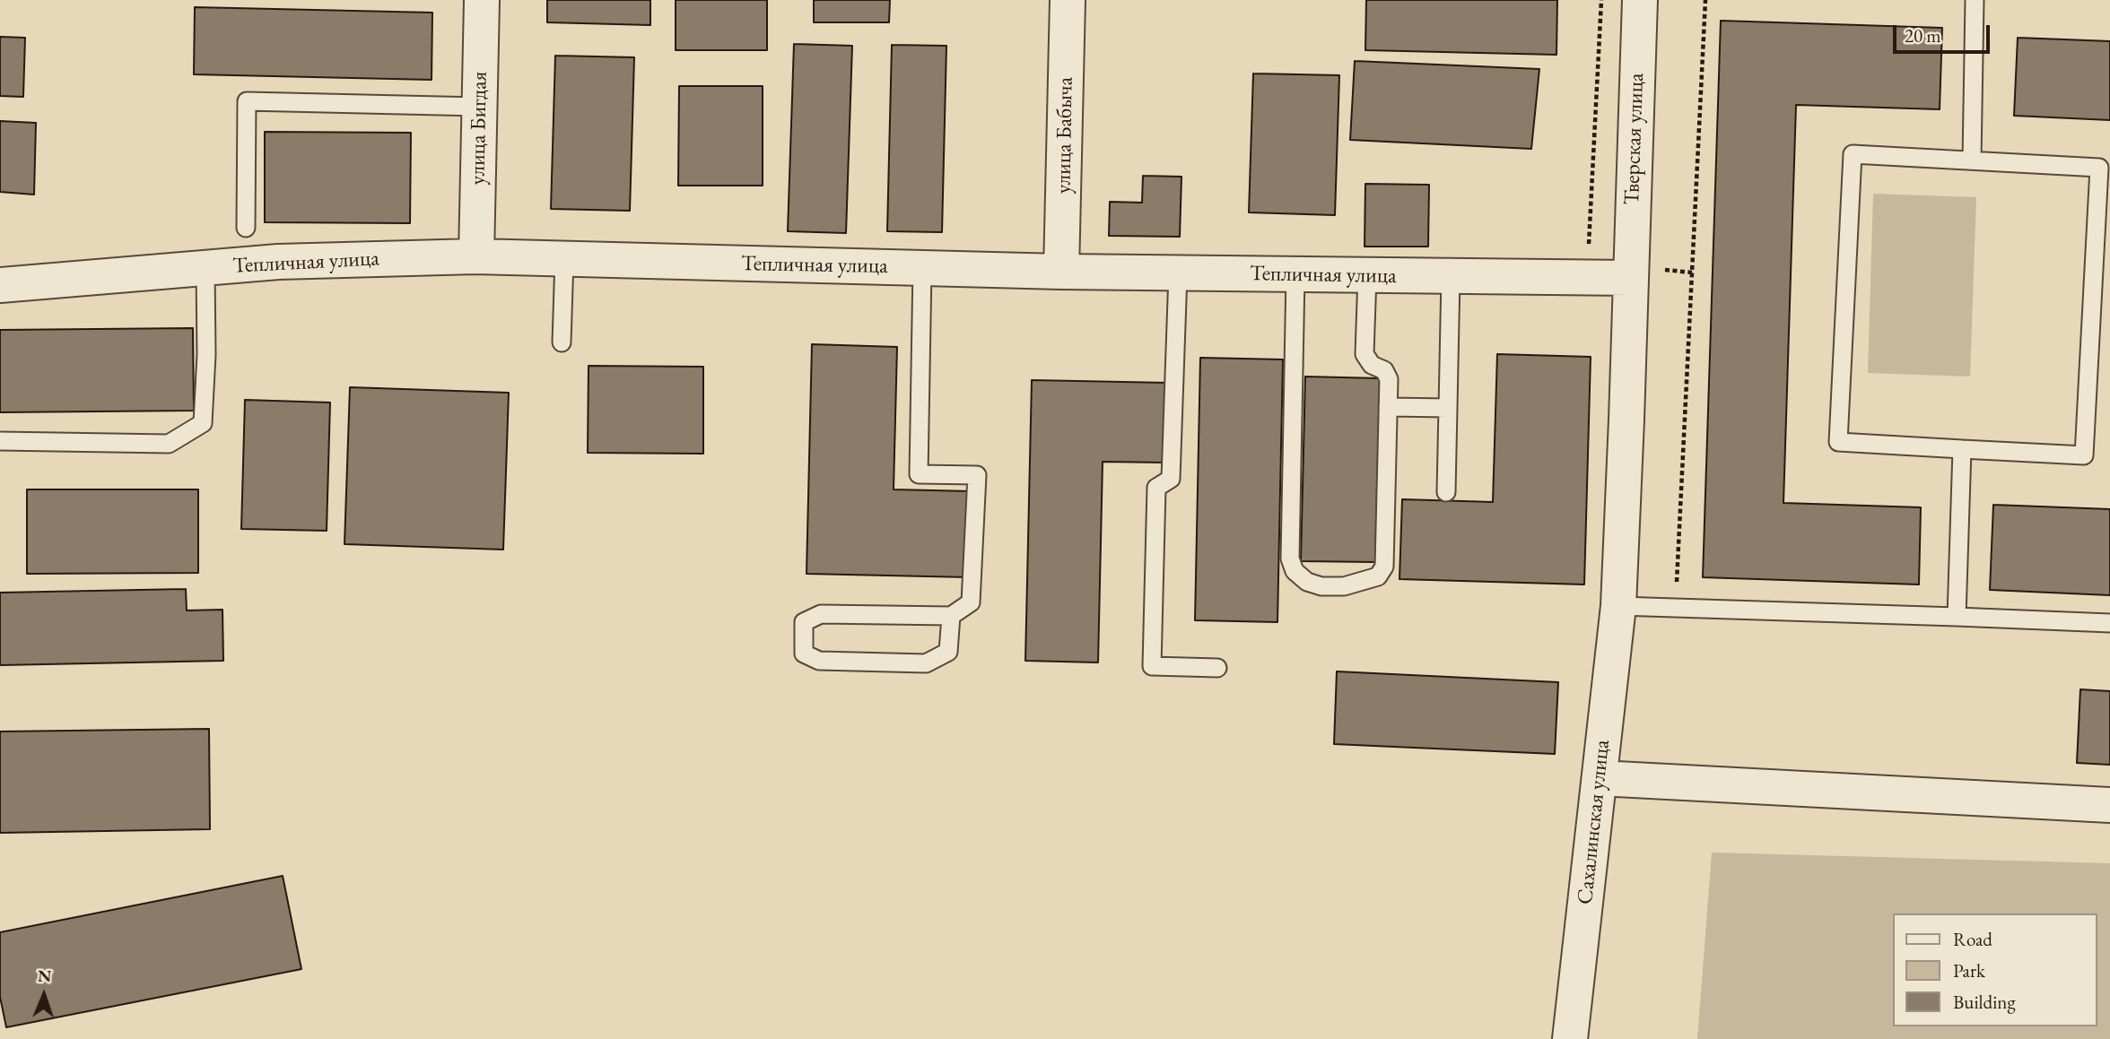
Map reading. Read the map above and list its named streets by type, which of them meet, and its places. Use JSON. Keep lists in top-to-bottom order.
{
  "streets": {
    "street": [
      "улица Бигдая",
      "улица Бабыча",
      "Тверская улица",
      "Тепличная улица",
      "Сахалинская улица"
    ]
  },
  "crossings": [
    ["улица Бигдая", "Тепличная улица"],
    ["улица Бабыча", "Тепличная улица"],
    ["Тверская улица", "Тепличная улица"],
    ["Тверская улица", "Сахалинская улица"]
  ],
  "legend": ["Road", "Park", "Building"],
  "scale_bar": "20 m",
  "north": "top"
}
